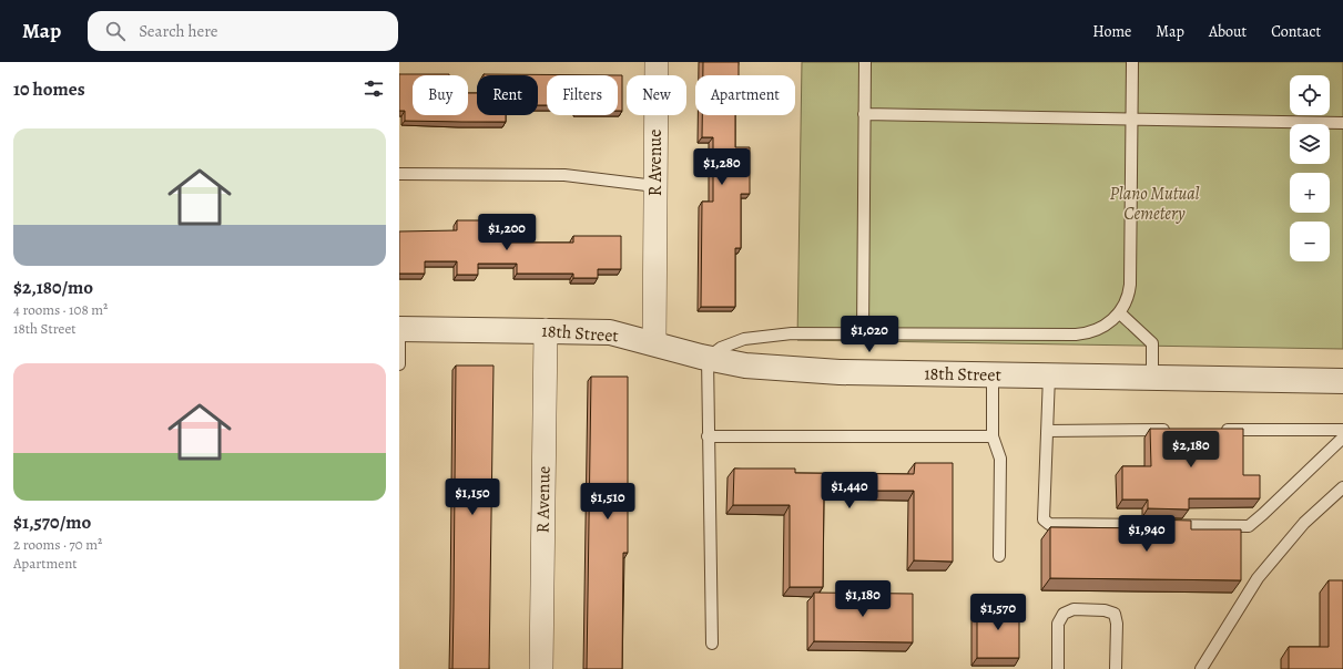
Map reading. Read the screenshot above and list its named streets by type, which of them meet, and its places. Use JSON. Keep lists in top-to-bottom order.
{
  "streets": {
    "street": ["R Avenue", "18th Street"]
  },
  "crossings": [
    ["R Avenue", "18th Street"]
  ],
  "parks": ["Plano Mutual Cemetery"],
  "page": {
    "header": "Map",
    "search": "Search here",
    "nav": [
      "Home",
      "Map",
      "About",
      "Contact"
    ],
    "heading": "10 homes",
    "map_buttons": ["+", "−"],
    "chip": [
      "Buy",
      "Rent",
      "Filters",
      "New",
      "Apartment"
    ],
    "list": [
      {
        "name": "$2,180/mo",
        "note": "4 rooms · 108 m² · 18th Street"
      },
      {
        "name": "$1,570/mo",
        "note": "2 rooms · 70 m² · Apartment"
      }
    ],
    "price": [
      "$1,280",
      "$1,200",
      "$1,020",
      "$2,180",
      "$1,440",
      "$1,150",
      "$1,510",
      "$1,940",
      "$1,180",
      "$1,570"
    ]
  }
}
